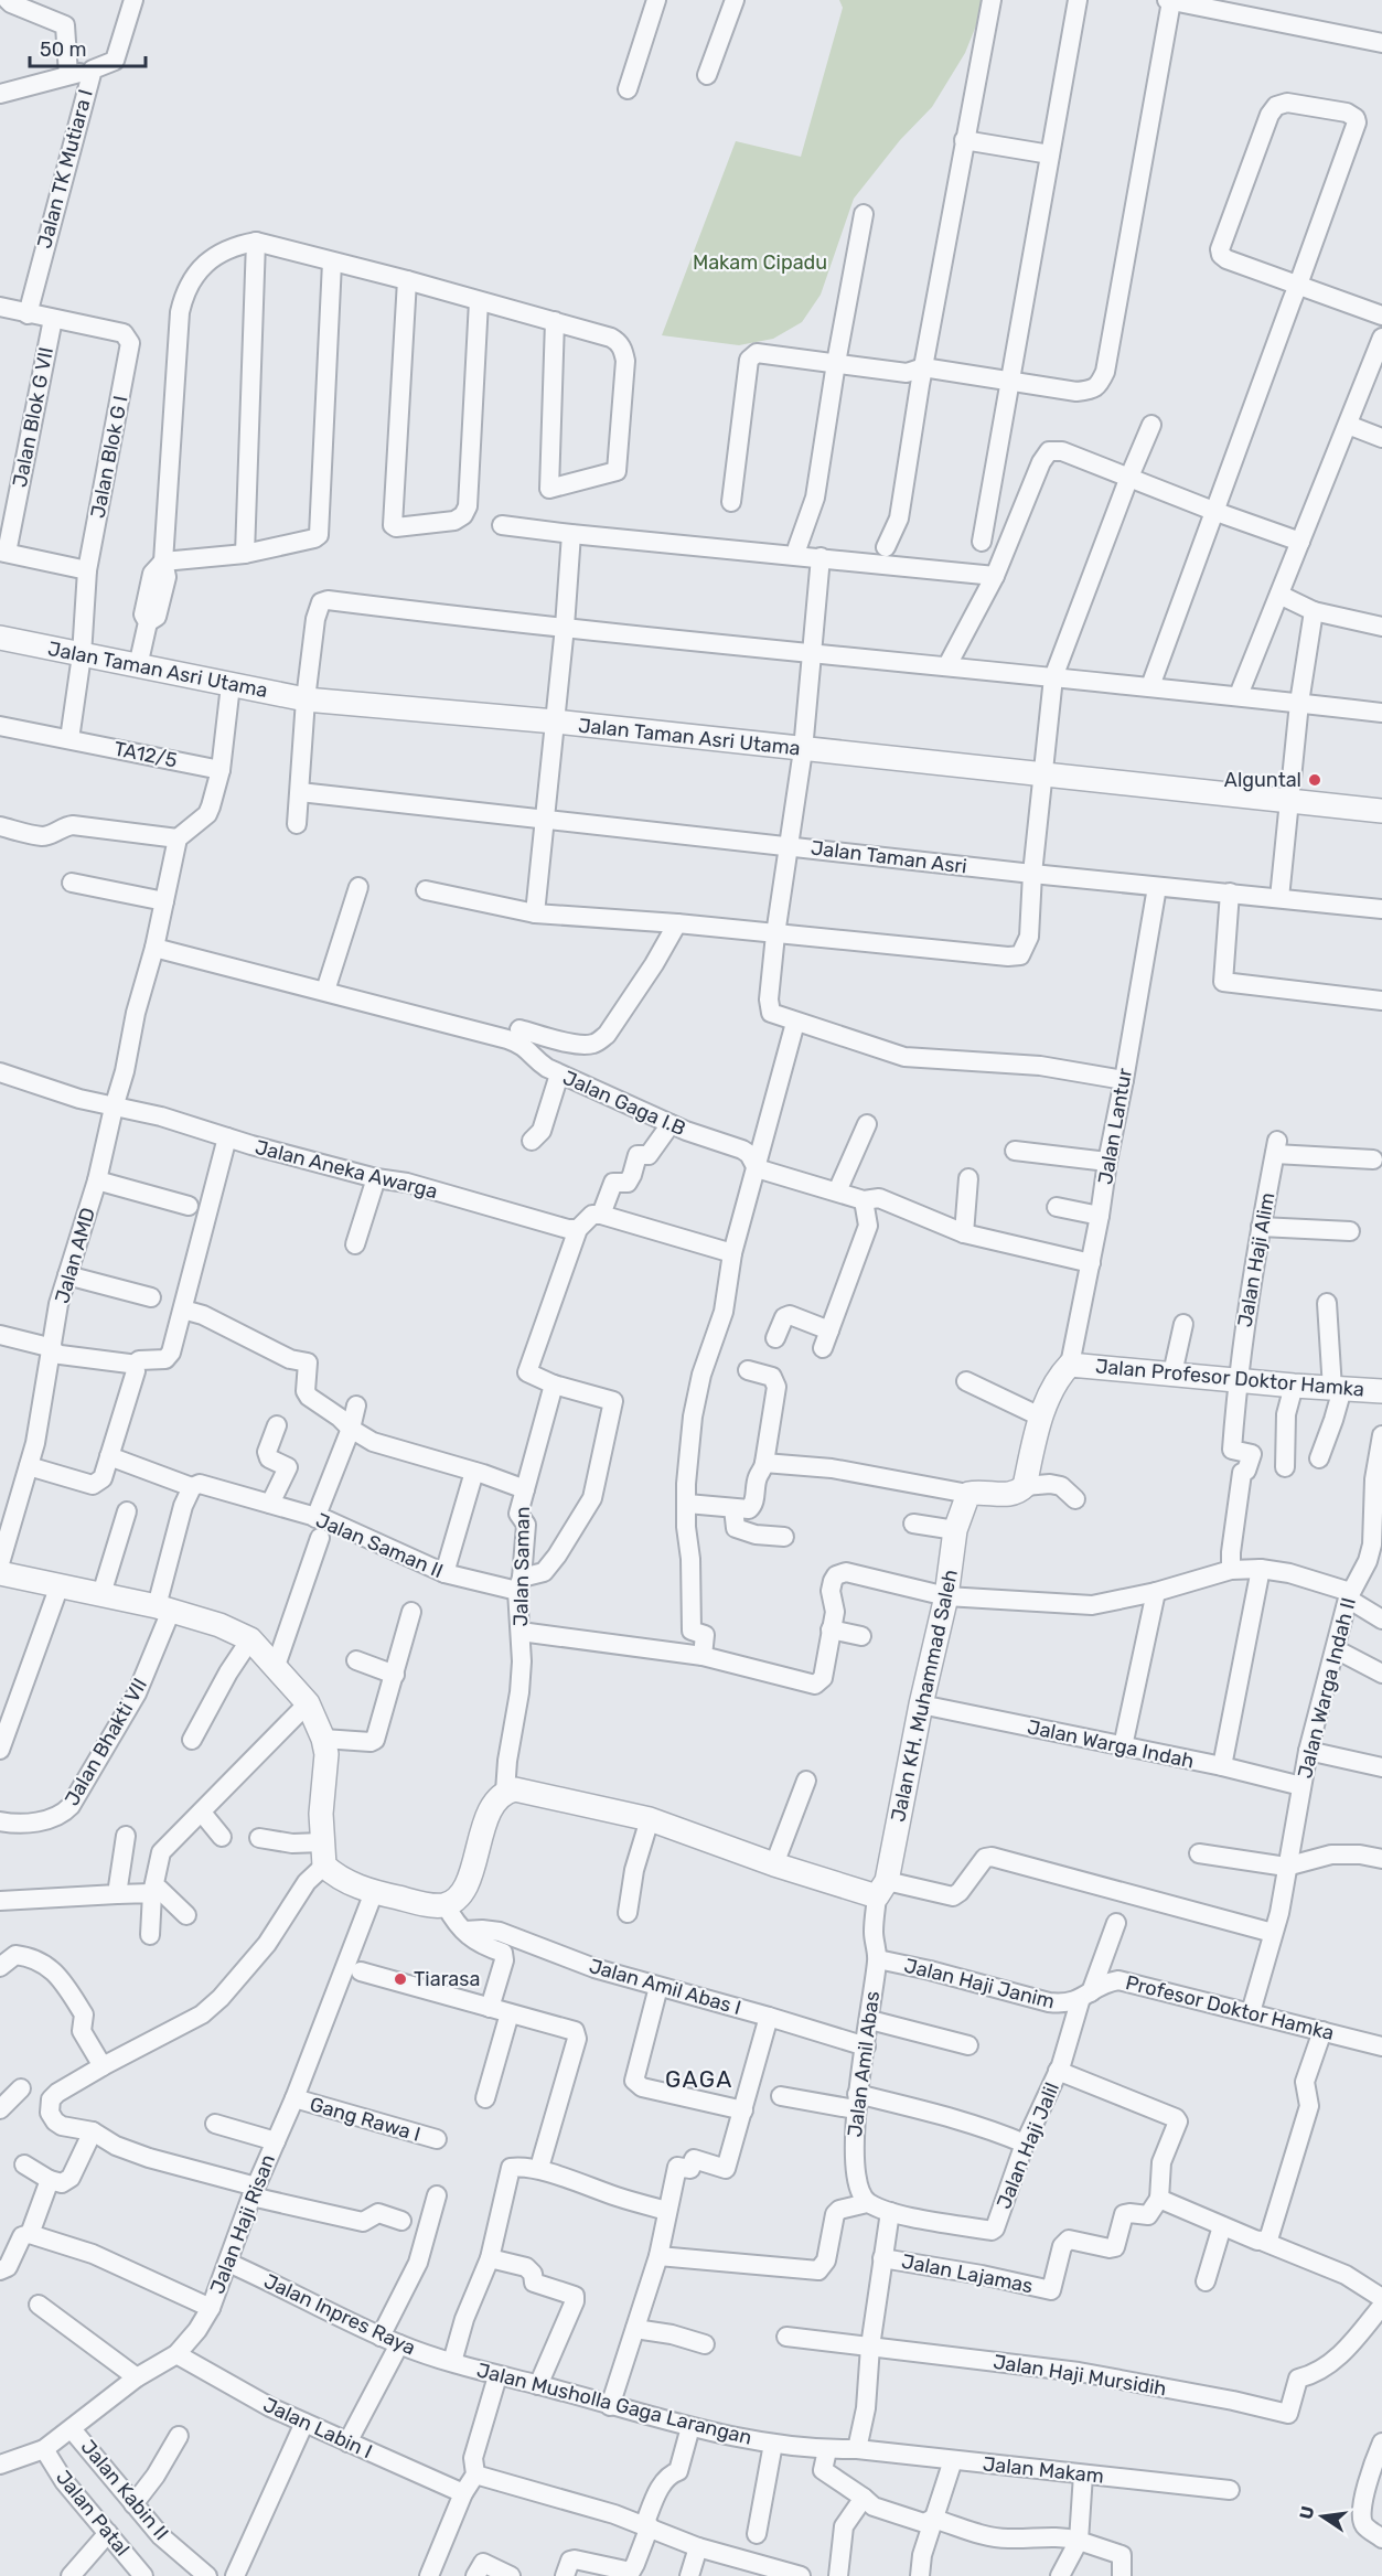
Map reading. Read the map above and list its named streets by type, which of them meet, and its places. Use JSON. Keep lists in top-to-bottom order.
{
  "streets": {
    "street": [
      "Jalan TK Mutiara I",
      "Jalan Blok G VII",
      "Jalan Blok G I",
      "Jalan Taman Asri Utama",
      "TA12/5",
      "Jalan Taman Asri",
      "Jalan Gaga I.B",
      "Jalan Lantur",
      "Jalan Aneka Awarga",
      "Jalan AMD",
      "Jalan Haji Alim",
      "Jalan Profesor Doktor Hamka",
      "Jalan Saman II",
      "Jalan Saman",
      "Jalan Warga Indah II",
      "Jalan KH. Muhammad Saleh",
      "Jalan Bhakti VII",
      "Jalan Warga Indah",
      "Jalan Haji Janim",
      "Jalan Amil Abas I",
      "Profesor Doktor Hamka",
      "Jalan Amil Abas",
      "Gang Rawa I",
      "Jalan Haji Jalil",
      "Jalan Haji Risan",
      "Jalan Lajamas",
      "Jalan Inpres Raya",
      "Jalan Haji Mursidih",
      "Jalan Musholla Gaga Larangan",
      "Jalan Labin I",
      "Jalan Makam",
      "Jalan Kabin II",
      "Jalan Patal"
    ]
  },
  "crossings": [
    ["Jalan Blok G VII", "Jalan Blok G I"],
    ["Jalan Blok G I", "Jalan Taman Asri Utama"],
    ["Jalan Blok G I", "TA12/5"],
    ["Jalan Taman Asri", "Jalan Lantur"],
    ["Jalan Gaga I.B", "Jalan Lantur"],
    ["Jalan Gaga I.B", "Jalan AMD"],
    ["Jalan Lantur", "Jalan Profesor Doktor Hamka"],
    ["Jalan Aneka Awarga", "Jalan AMD"],
    ["Jalan Haji Alim", "Jalan Profesor Doktor Hamka"],
    ["Jalan Saman II", "Jalan Saman"],
    ["Jalan Saman II", "Jalan Bhakti VII"],
    ["Jalan Warga Indah II", "Jalan Warga Indah"],
    ["Jalan Warga Indah II", "Profesor Doktor Hamka"],
    ["Jalan KH. Muhammad Saleh", "Jalan Warga Indah"],
    ["Jalan KH. Muhammad Saleh", "Jalan Amil Abas"],
    ["Jalan Haji Janim", "Profesor Doktor Hamka"],
    ["Jalan Haji Janim", "Jalan Amil Abas"],
    ["Jalan Haji Janim", "Jalan Haji Jalil"],
    ["Jalan Amil Abas I", "Jalan Amil Abas"],
    ["Profesor Doktor Hamka", "Jalan Haji Jalil"],
    ["Gang Rawa I", "Jalan Haji Risan"],
    ["Jalan Haji Risan", "Jalan Inpres Raya"],
    ["Jalan Haji Risan", "Jalan Labin I"],
    ["Jalan Haji Risan", "Jalan Kabin II"],
    ["Jalan Haji Risan", "Jalan Patal"],
    ["Jalan Inpres Raya", "Jalan Musholla Gaga Larangan"],
    ["Jalan Musholla Gaga Larangan", "Jalan Makam"]
  ],
  "districts": ["GAGA"],
  "parks": ["Makam Cipadu"],
  "places": ["Alguntal", "Tiarasa"],
  "scale_bar": "50 m",
  "north": "left"
}
